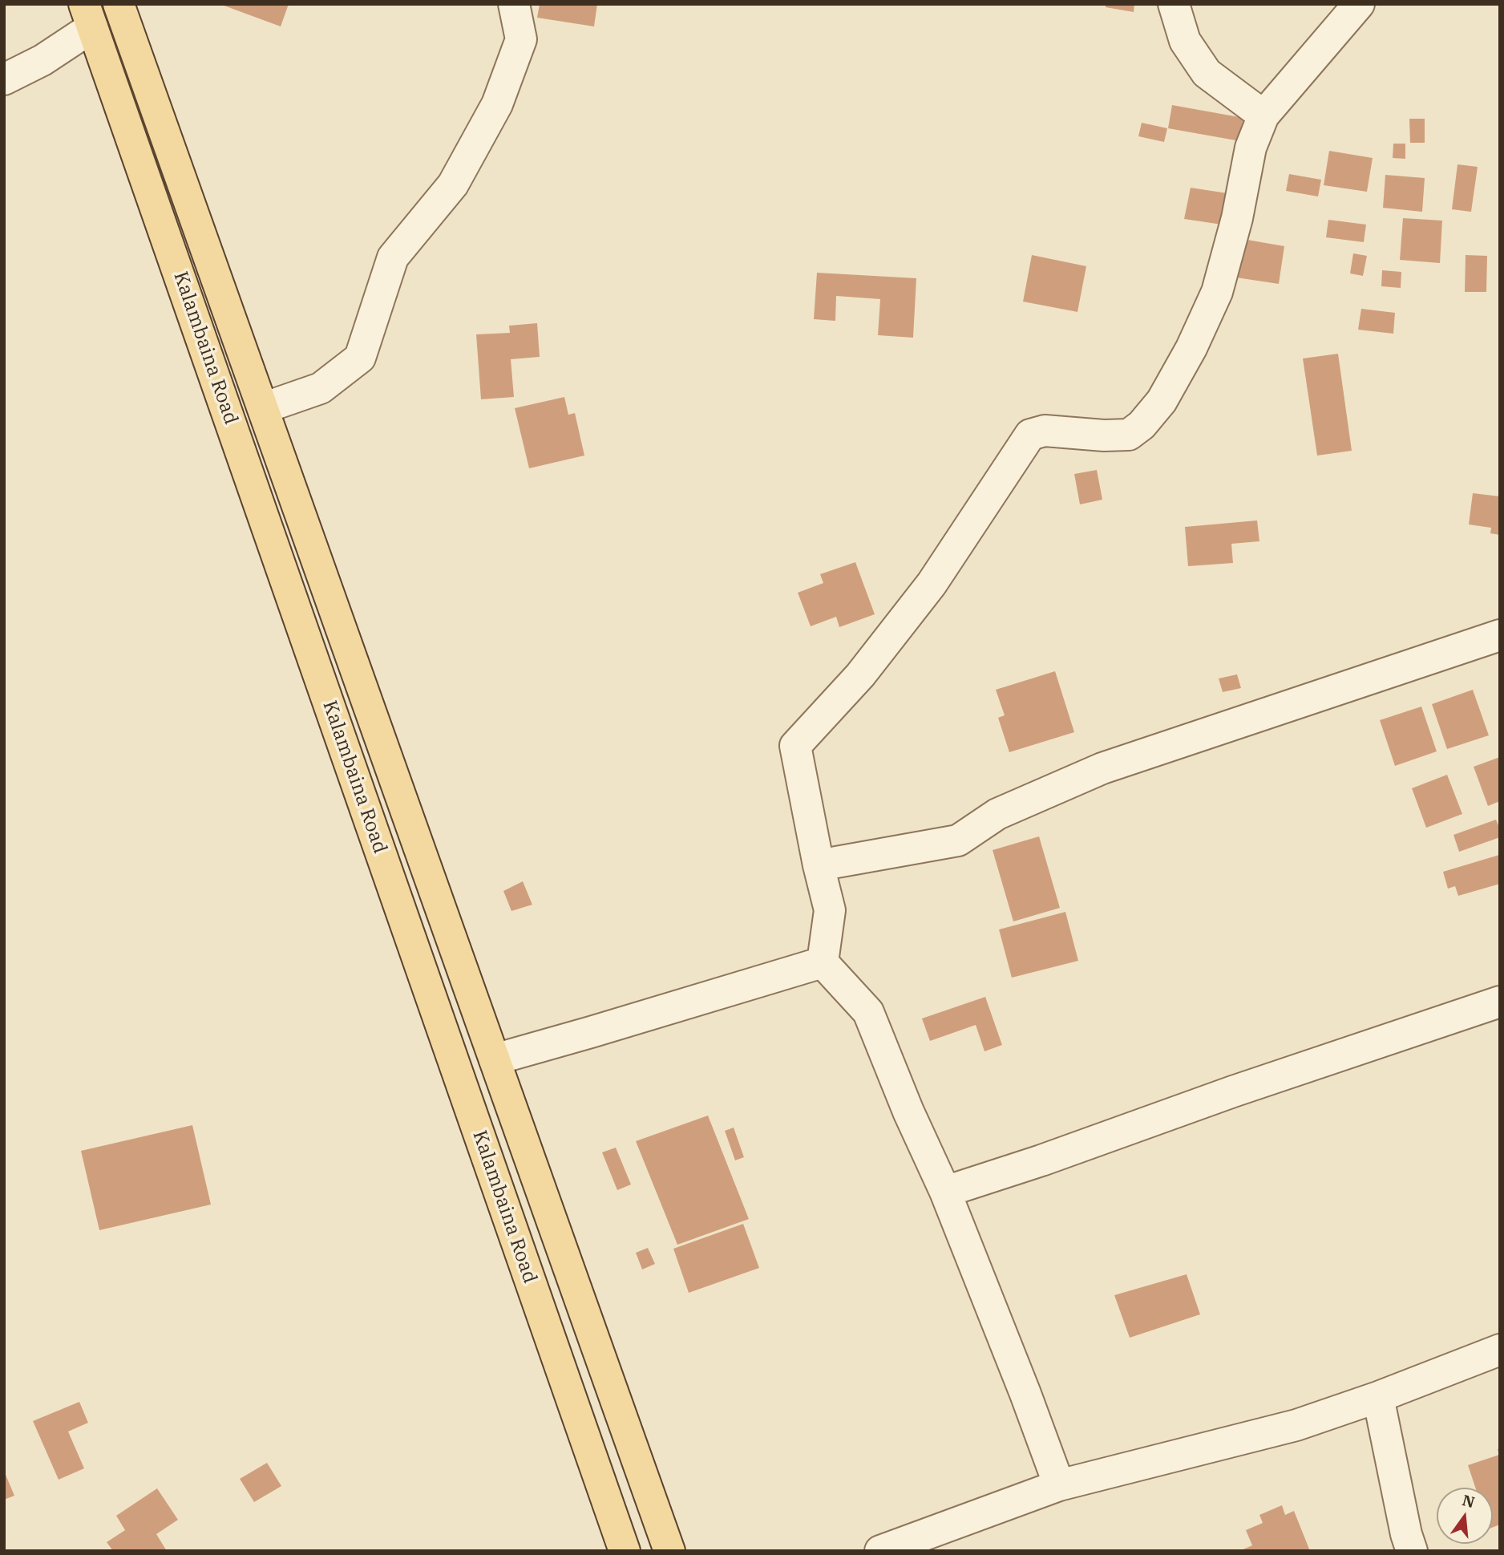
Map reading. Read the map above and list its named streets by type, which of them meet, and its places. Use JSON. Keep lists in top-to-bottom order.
{
  "streets": {
    "main road": ["Kalambaina Road"]
  },
  "north": "top"
}
